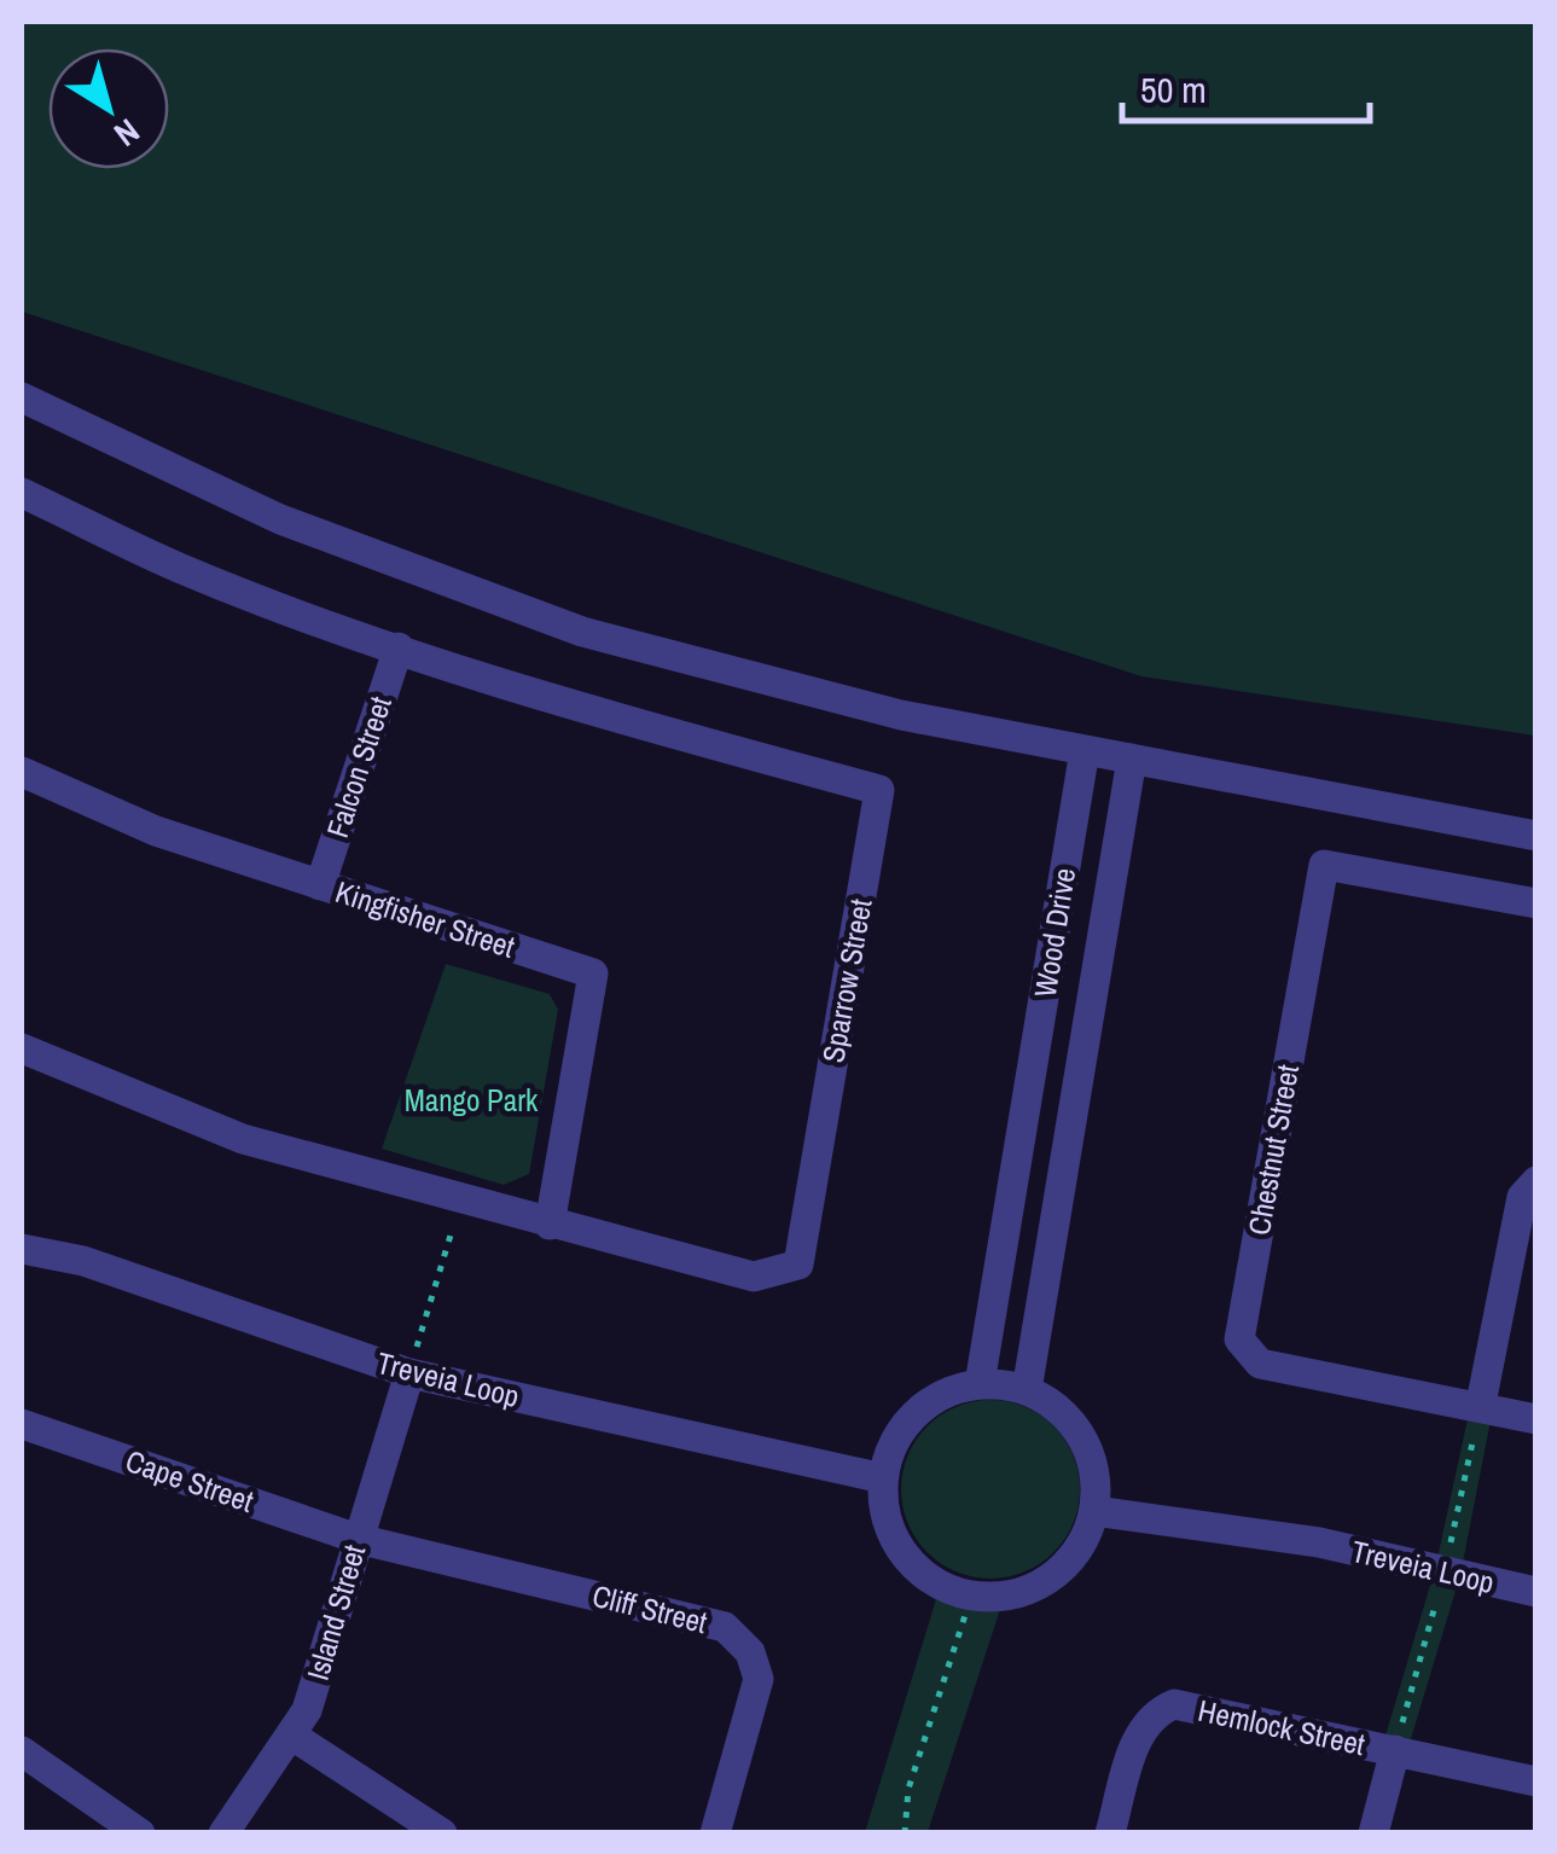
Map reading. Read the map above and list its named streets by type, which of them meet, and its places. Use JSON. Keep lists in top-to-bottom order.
{
  "streets": {
    "street": [
      "Falcon Street",
      "Kingfisher Street",
      "Wood Drive",
      "Sparrow Street",
      "Chestnut Street",
      "Treveia Loop",
      "Cape Street",
      "Cliff Street",
      "Island Street",
      "Hemlock Street"
    ]
  },
  "crossings": [
    ["Falcon Street", "Kingfisher Street"],
    ["Falcon Street", "Sparrow Street"],
    ["Kingfisher Street", "Sparrow Street"],
    ["Wood Drive", "Treveia Loop"],
    ["Treveia Loop", "Island Street"],
    ["Cape Street", "Cliff Street"],
    ["Cape Street", "Island Street"],
    ["Cliff Street", "Island Street"]
  ],
  "parks": ["Mango Park"],
  "scale_bar": "50 m",
  "north": "bottom right"
}
